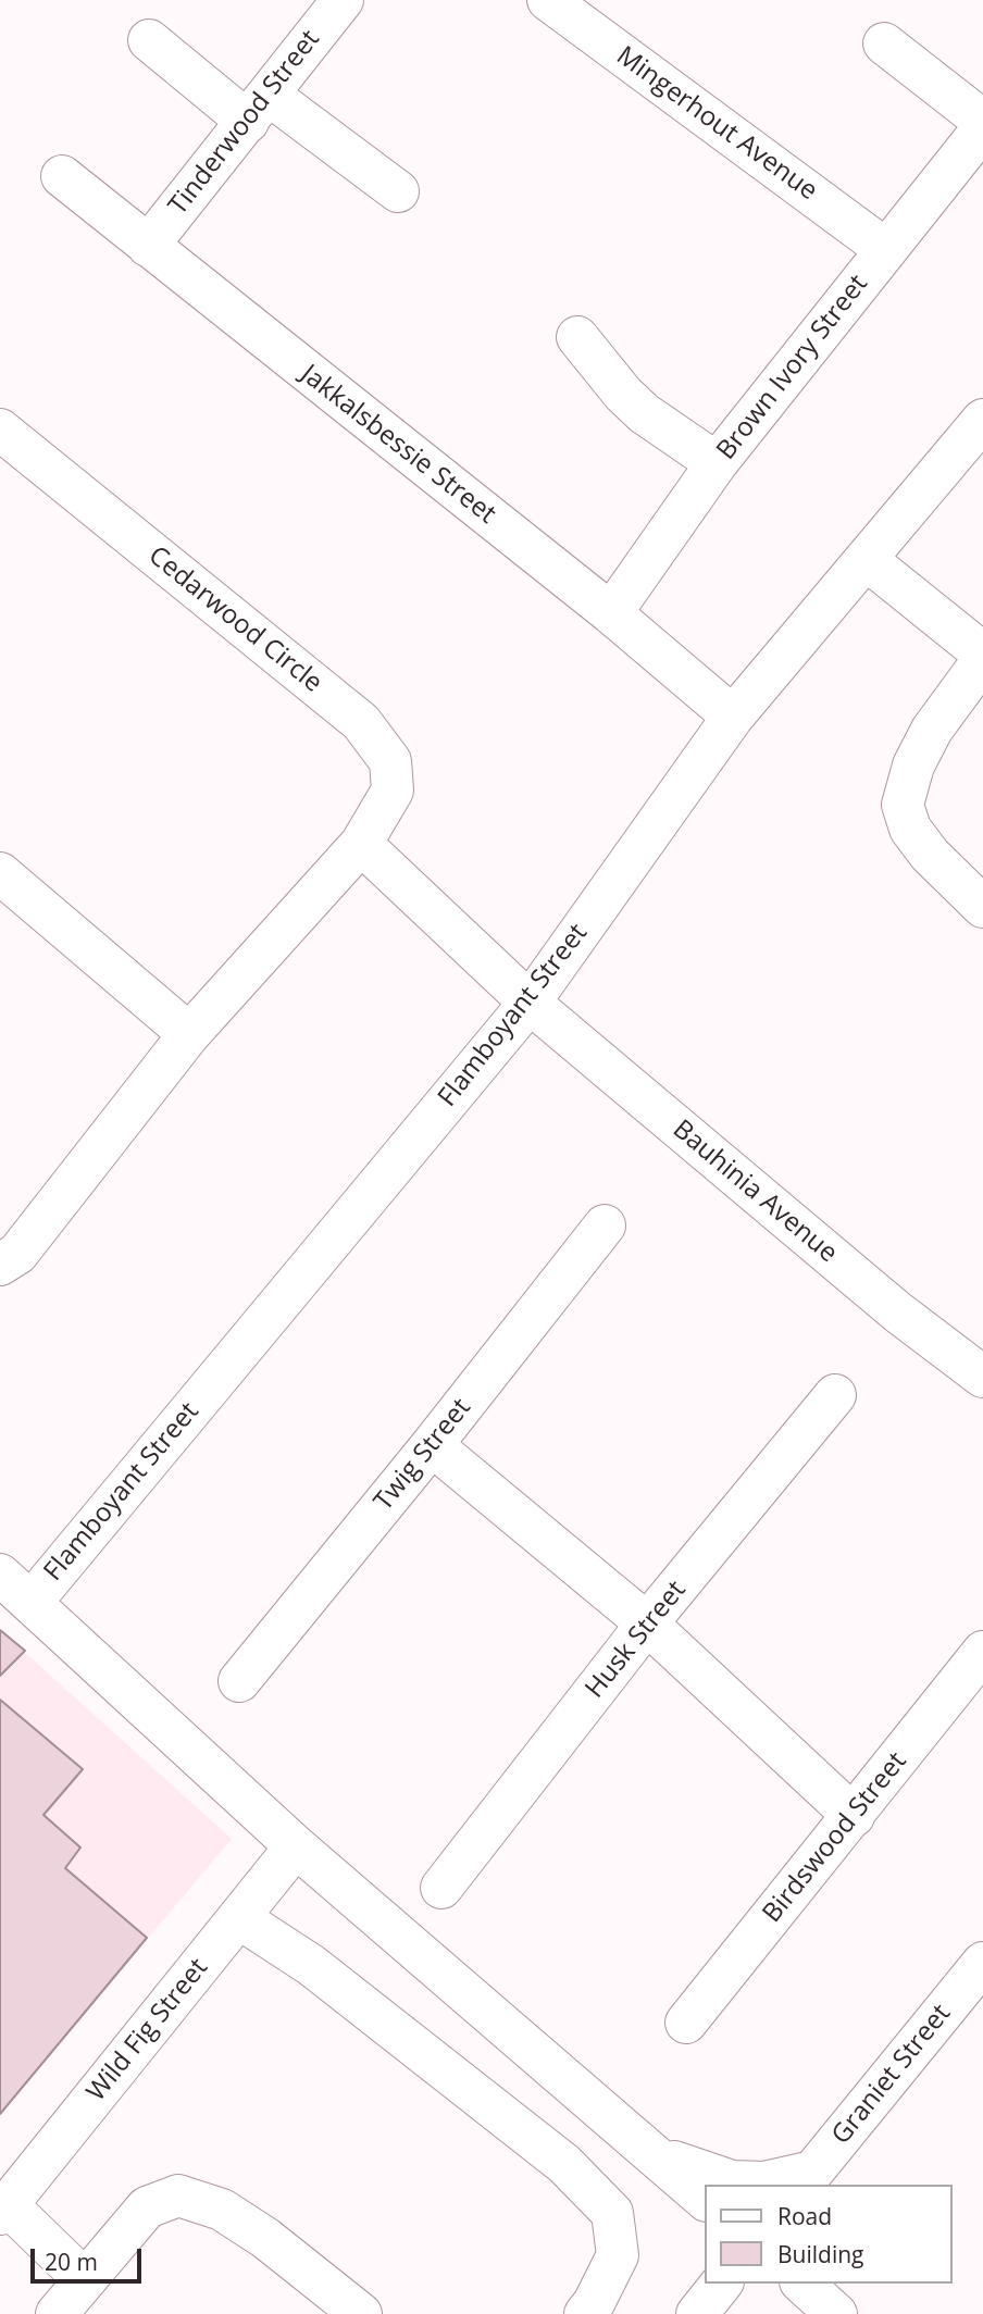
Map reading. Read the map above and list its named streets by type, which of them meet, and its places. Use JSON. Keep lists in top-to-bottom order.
{
  "streets": {
    "street": [
      "Tinderwood Street",
      "Mingerhout Avenue",
      "Brown Ivory Street",
      "Jakkalsbessie Street",
      "Cedarwood Circle",
      "Flamboyant Street",
      "Bauhinia Avenue",
      "Twig Street",
      "Husk Street",
      "Birdswood Street",
      "Wild Fig Street",
      "Graniet Street"
    ]
  },
  "crossings": [
    ["Tinderwood Street", "Jakkalsbessie Street"],
    ["Mingerhout Avenue", "Brown Ivory Street"],
    ["Brown Ivory Street", "Jakkalsbessie Street"],
    ["Jakkalsbessie Street", "Flamboyant Street"],
    ["Flamboyant Street", "Bauhinia Avenue"]
  ],
  "legend": ["Road", "Building"],
  "scale_bar": "20 m"
}
